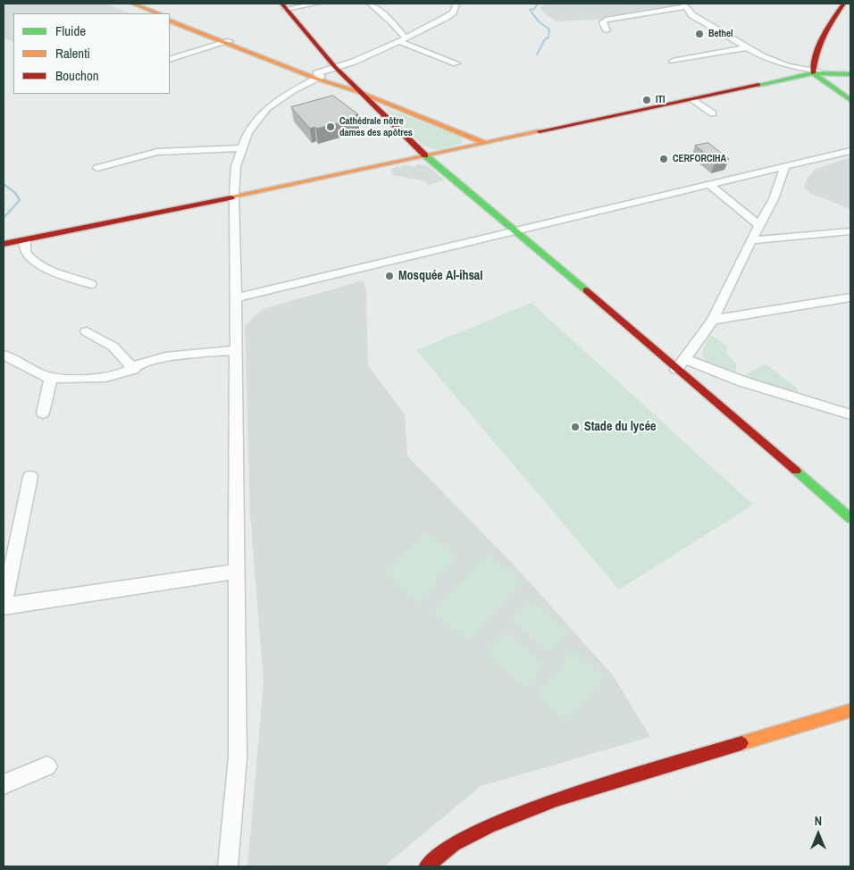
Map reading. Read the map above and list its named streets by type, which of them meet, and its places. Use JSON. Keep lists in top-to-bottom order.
{
  "places": [
    "Bethel",
    "ITI",
    "Cathédrale nôtre dames des apôtres",
    "CERFORCIHA",
    "Mosquée Al-ihsaI",
    "Stade du lycée"
  ],
  "legend": ["Fluide", "Ralenti", "Bouchon"],
  "north": "top"
}
